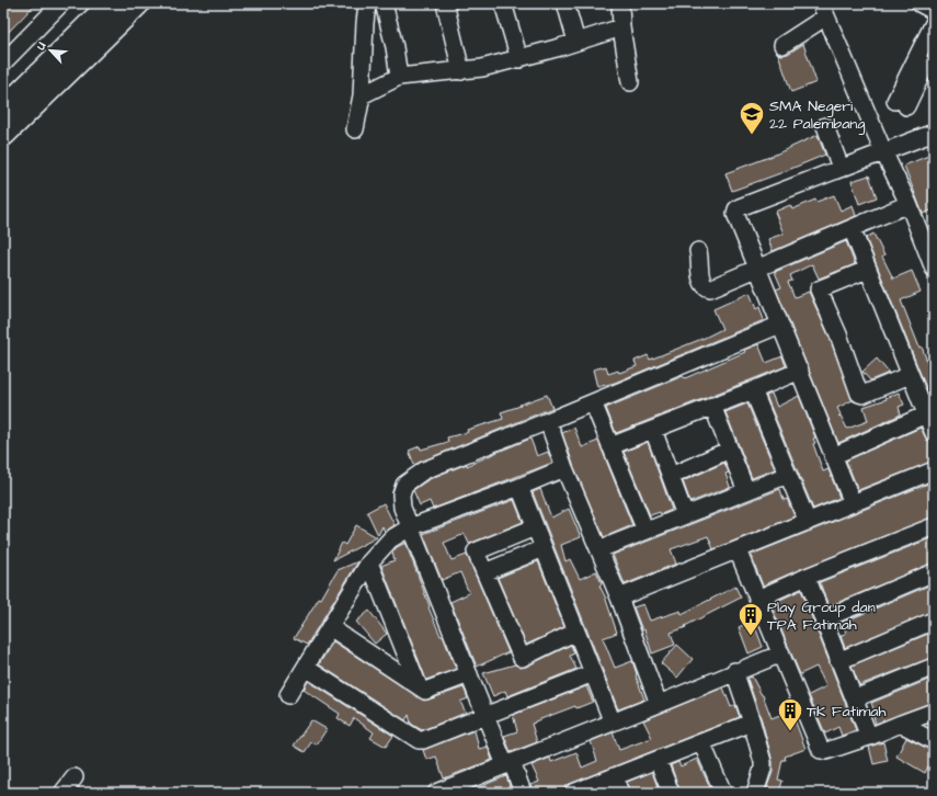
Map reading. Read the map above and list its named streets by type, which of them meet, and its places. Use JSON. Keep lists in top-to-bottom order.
{
  "places": {
    "school or university": ["SMA Negeri 22 Palembang"],
    "building": ["Play Group dan TPA Fatimah", "TK Fatimah"]
  },
  "north": "top left"
}
